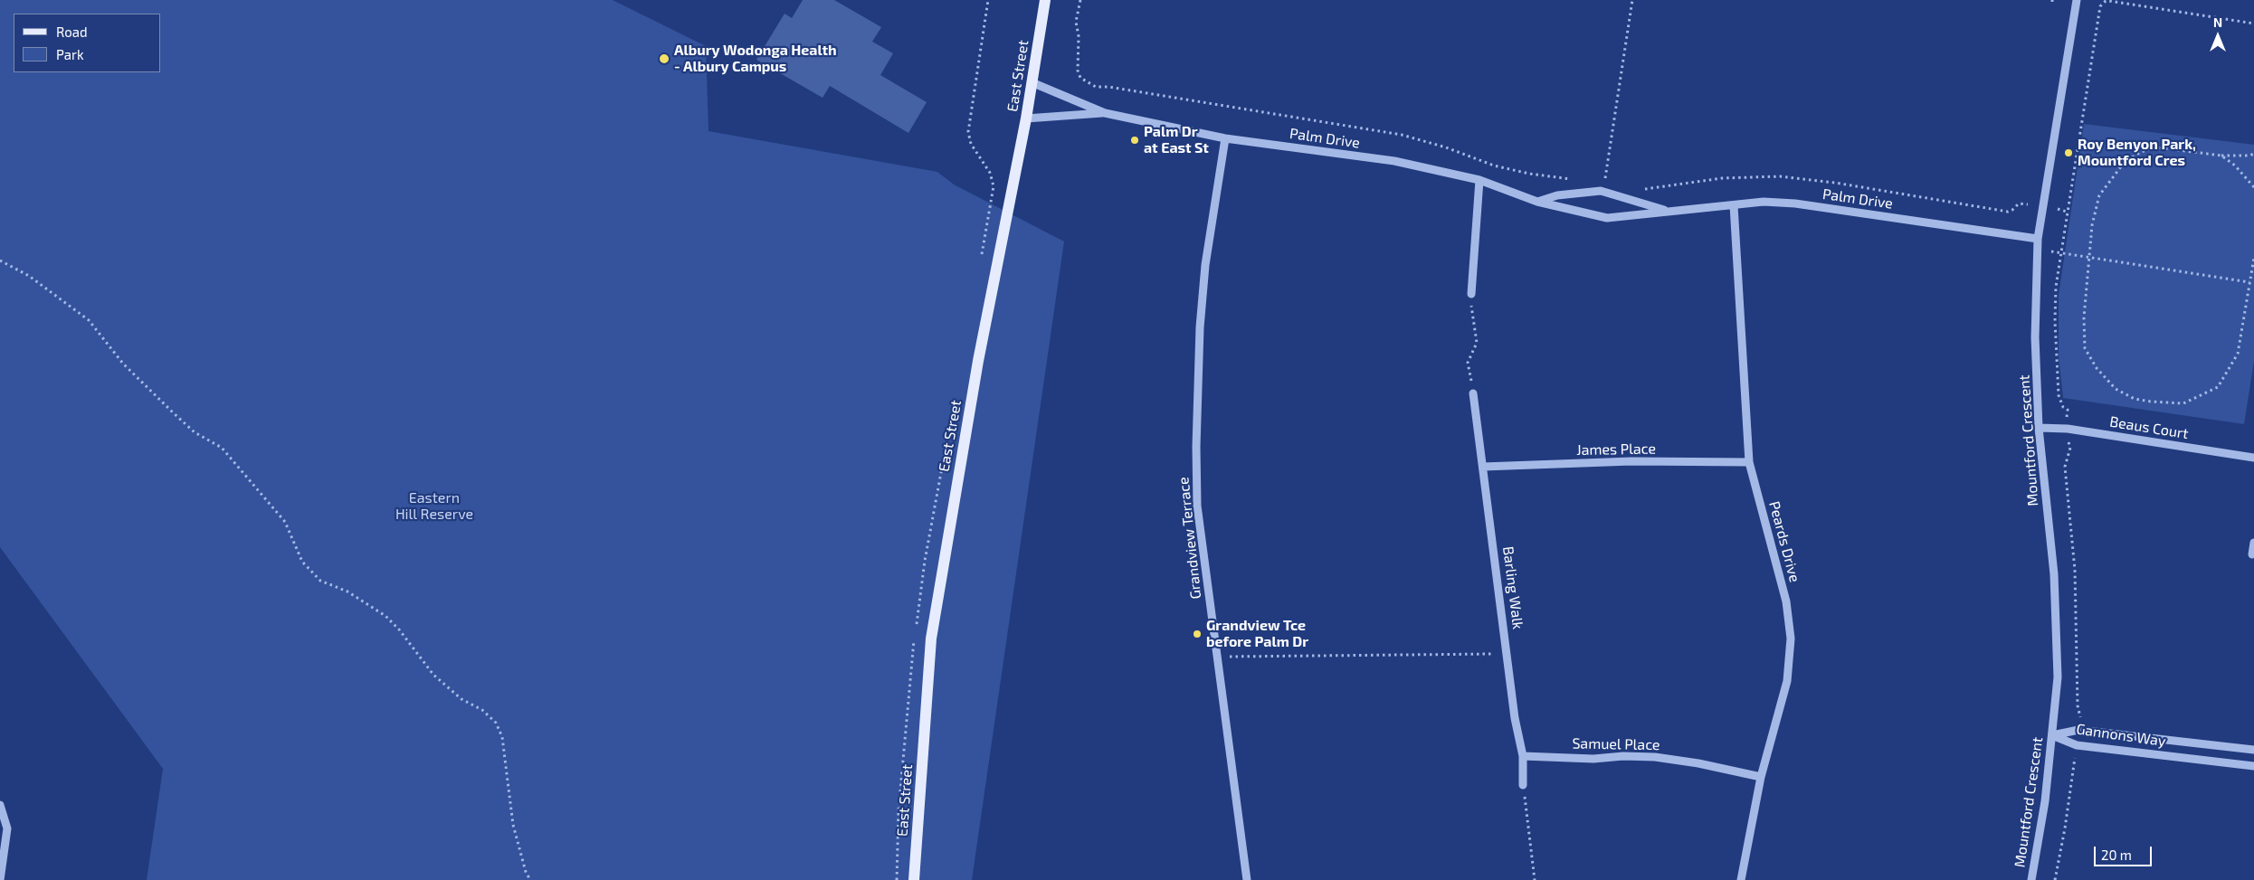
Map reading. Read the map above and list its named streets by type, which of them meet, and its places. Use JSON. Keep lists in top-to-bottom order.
{
  "streets": {
    "main road": ["East Street"],
    "street": [
      "Palm Drive",
      "Beaus Court",
      "Mountford Crescent",
      "James Place",
      "Grandview Terrace",
      "Peards Drive",
      "Barling Walk",
      "Gannons Way",
      "Samuel Place"
    ]
  },
  "crossings": [
    ["East Street", "Palm Drive"],
    ["Palm Drive", "Mountford Crescent"],
    ["Palm Drive", "Grandview Terrace"],
    ["Palm Drive", "Peards Drive"],
    ["Beaus Court", "Mountford Crescent"],
    ["Mountford Crescent", "Gannons Way"],
    ["James Place", "Peards Drive"],
    ["James Place", "Barling Walk"],
    ["Peards Drive", "Samuel Place"],
    ["Barling Walk", "Samuel Place"]
  ],
  "parks": ["Eastern Hill Reserve"],
  "places": [
    "Albury Wodonga Health - Albury Campus",
    "Palm Dr at East St",
    "Roy Benyon Park, Mountford Cres",
    "Grandview Tce before Palm Dr"
  ],
  "legend": ["Road", "Park"],
  "scale_bar": "20 m",
  "north": "top"
}
